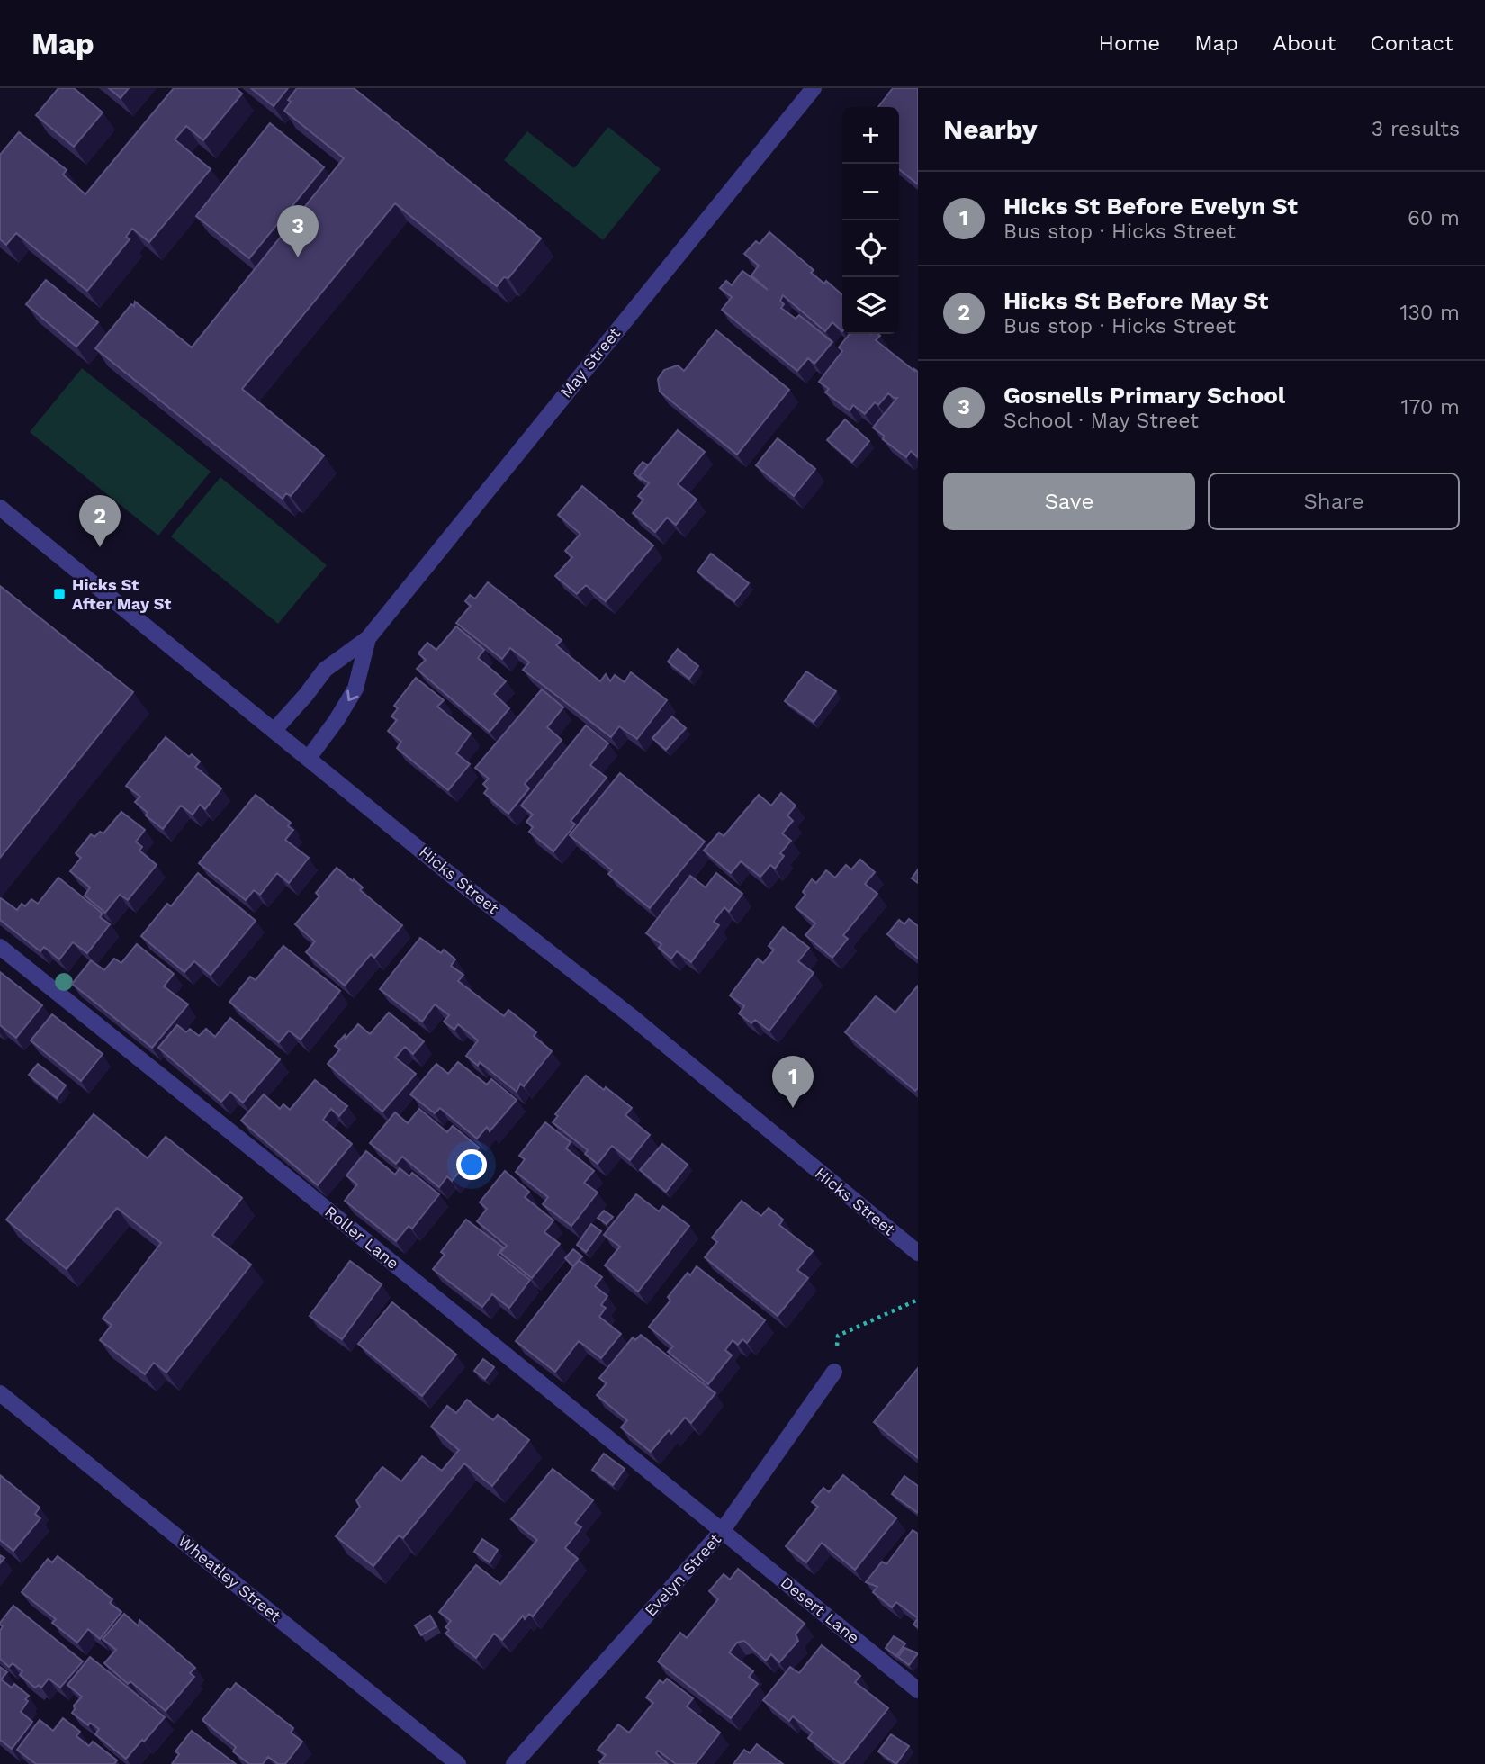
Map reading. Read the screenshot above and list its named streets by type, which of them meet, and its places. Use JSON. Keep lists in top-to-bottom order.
{
  "streets": {
    "street": [
      "May Street",
      "Hicks Street",
      "Roller Lane",
      "Evelyn Street",
      "Wheatley Street",
      "Desert Lane"
    ]
  },
  "crossings": [
    ["May Street", "Hicks Street"],
    ["Roller Lane", "Evelyn Street"],
    ["Roller Lane", "Desert Lane"],
    ["Evelyn Street", "Desert Lane"]
  ],
  "places": {
    "transit": ["Hicks St After May St"]
  },
  "page": {
    "header": "Map",
    "nav": [
      "Home",
      "Map",
      "About",
      "Contact"
    ],
    "heading": ["Nearby", "3 results"],
    "map_buttons": ["+", "−"],
    "list": [
      {
        "mark": "1",
        "name": "Hicks St Before Evelyn St",
        "note": "Bus stop · Hicks Street",
        "value": "60 m"
      },
      {
        "mark": "2",
        "name": "Hicks St Before May St",
        "note": "Bus stop · Hicks Street",
        "value": "130 m"
      },
      {
        "mark": "3",
        "name": "Gosnells Primary School",
        "note": "School · May Street",
        "value": "170 m"
      }
    ],
    "pins": ["3", "2", "1"],
    "buttons": ["Save", "Share"]
  }
}
